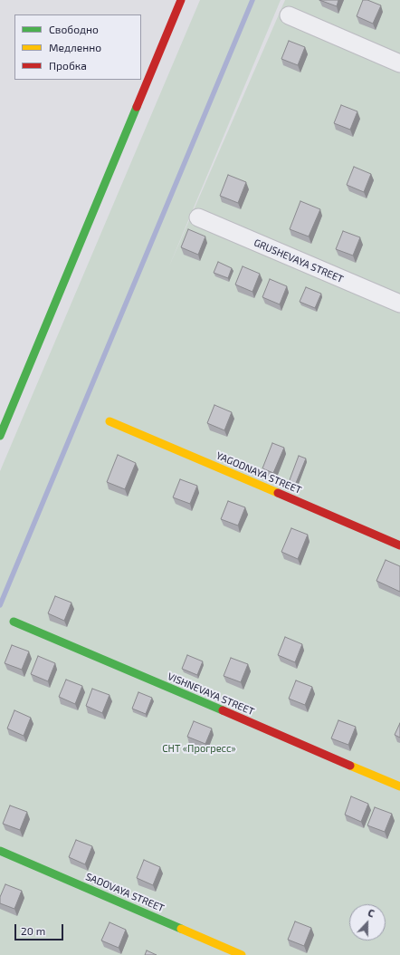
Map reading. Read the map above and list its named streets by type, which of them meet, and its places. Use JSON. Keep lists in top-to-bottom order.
{
  "streets": {
    "street": [
      "GRUSHEVAYA STREET",
      "YAGODNAYA STREET",
      "VISHNEVAYA STREET",
      "SADOVAYA STREET"
    ]
  },
  "parks": ["СНТ «Прогресс»"],
  "legend": ["Свободно", "Медленно", "Пробка"],
  "scale_bar": "20 m",
  "north": "top"
}
